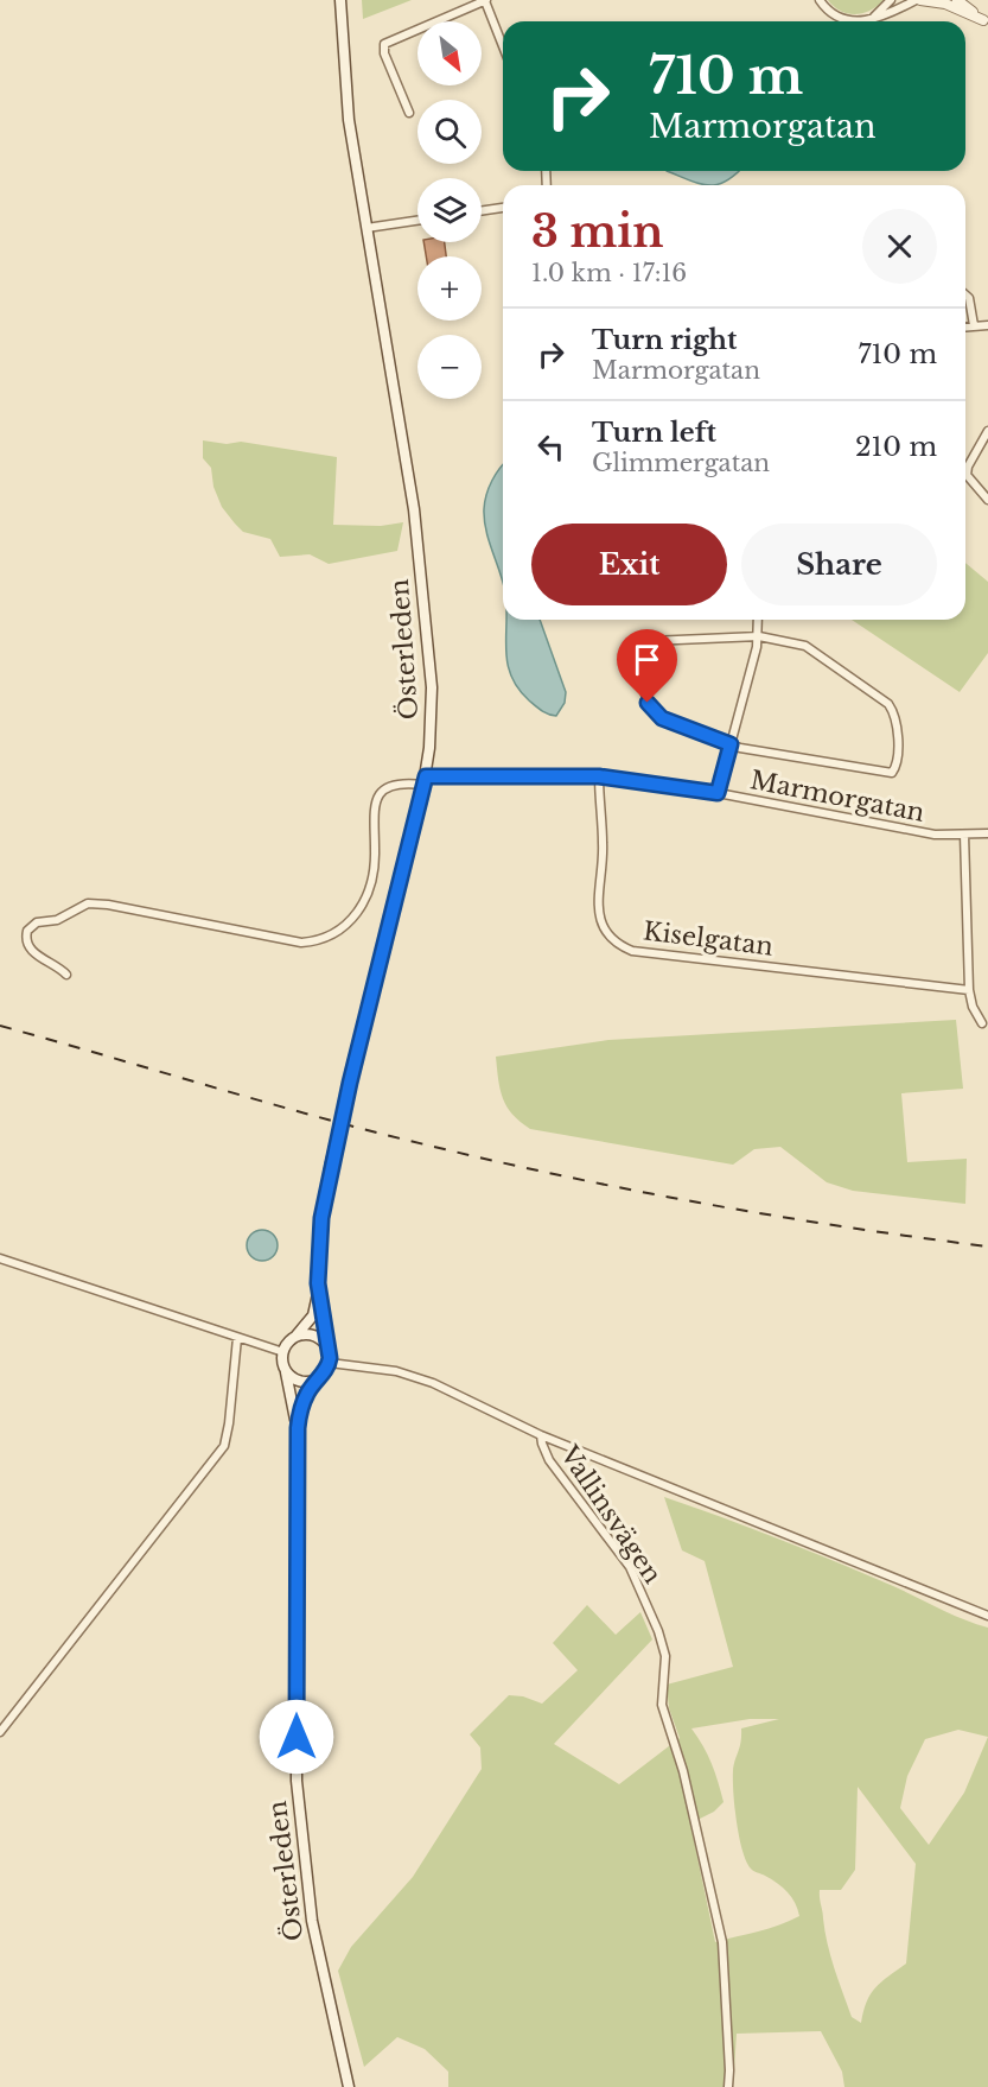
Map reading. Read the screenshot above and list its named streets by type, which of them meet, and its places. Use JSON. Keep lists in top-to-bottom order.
{
  "streets": {
    "main road": ["Österleden"],
    "street": ["Marmorgatan", "Kiselgatan", "Vallinsvägen"]
  },
  "crossings": [
    ["Österleden", "Marmorgatan"],
    ["Österleden", "Vallinsvägen"],
    ["Marmorgatan", "Kiselgatan"]
  ],
  "north": "bottom right",
  "page": {
    "map_buttons": ["+", "−"],
    "turn": ["710 m", "Marmorgatan"],
    "heading": ["3 min", "1.0 km · 17:16"],
    "list": [
      {
        "name": "Turn right",
        "note": "Marmorgatan",
        "value": "710 m"
      },
      {
        "name": "Turn left",
        "note": "Glimmergatan",
        "value": "210 m"
      }
    ],
    "buttons": ["Exit", "Share"]
  }
}
